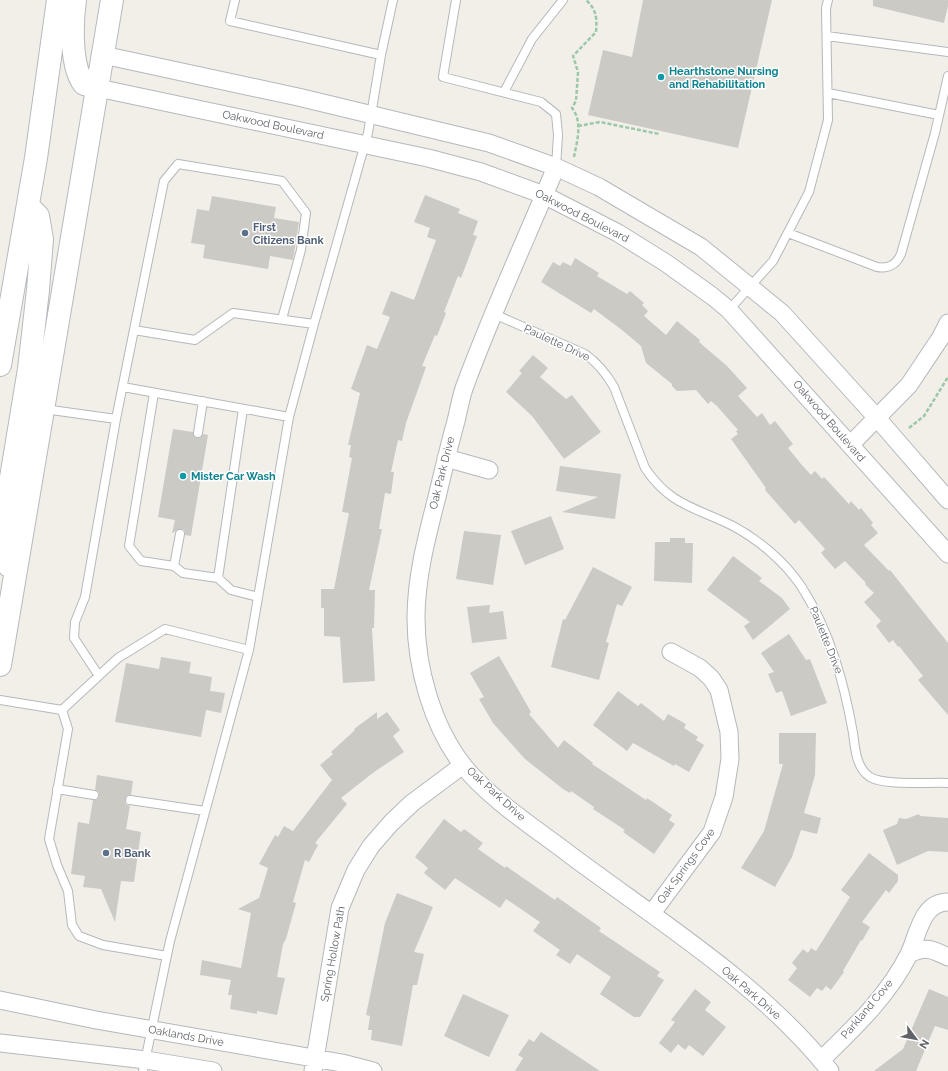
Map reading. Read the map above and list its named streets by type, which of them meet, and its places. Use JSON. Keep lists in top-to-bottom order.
{
  "streets": {
    "street": [
      "Oakwood Boulevard",
      "Oak Park Drive",
      "Oak Springs Cove",
      "Spring Hollow Path",
      "Parkland Cove",
      "Oaklands Drive"
    ],
    "lane": ["Paulette Drive"]
  },
  "crossings": [
    ["Oakwood Boulevard", "Oak Park Drive"],
    ["Paulette Drive", "Oak Park Drive"],
    ["Oak Park Drive", "Oak Springs Cove"],
    ["Oak Park Drive", "Spring Hollow Path"],
    ["Oak Park Drive", "Parkland Cove"],
    ["Spring Hollow Path", "Oaklands Drive"]
  ],
  "places": [
    "Hearthstone Nursing and Rehabilitation",
    "First Citizens Bank",
    "Mister Car Wash",
    "R Bank"
  ],
  "north": "bottom right"
}
